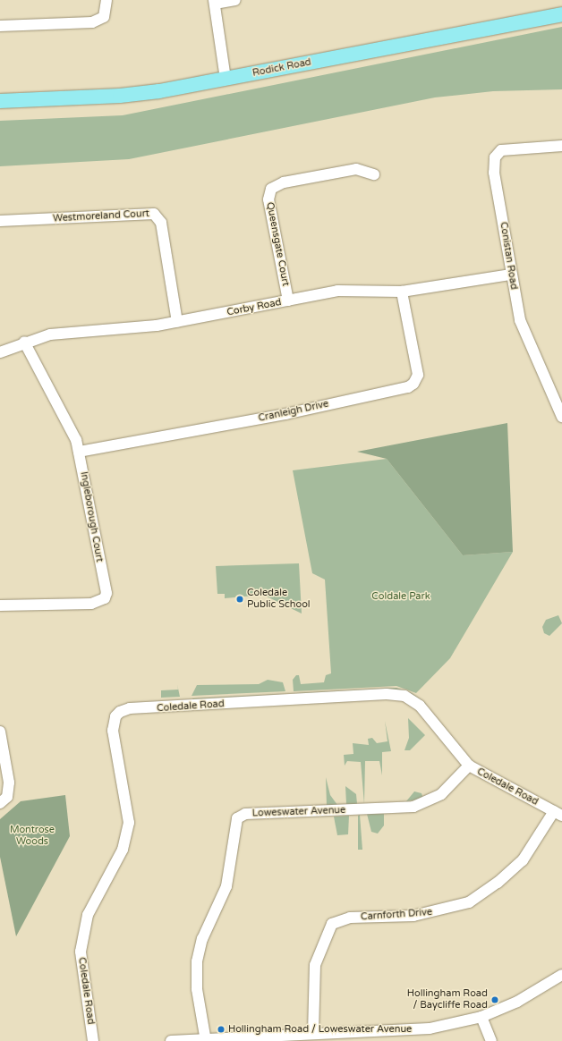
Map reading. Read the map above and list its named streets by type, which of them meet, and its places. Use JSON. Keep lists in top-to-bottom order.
{
  "streets": {
    "main road": ["Rodick Road"],
    "street": [
      "Westmoreland Court",
      "Queensgate Court",
      "Conistan Road",
      "Corby Road",
      "Cranleigh Drive",
      "Ingleborough Court",
      "Coledale Road",
      "Loweswater Avenue",
      "Carnforth Drive"
    ]
  },
  "crossings": [
    ["Westmoreland Court", "Corby Road"],
    ["Queensgate Court", "Corby Road"],
    ["Conistan Road", "Corby Road"],
    ["Corby Road", "Cranleigh Drive"],
    ["Corby Road", "Ingleborough Court"],
    ["Cranleigh Drive", "Ingleborough Court"],
    ["Coledale Road", "Loweswater Avenue"],
    ["Coledale Road", "Carnforth Drive"]
  ],
  "parks": ["Coldale Park", "Montrose Woods"],
  "places": ["Coledale Public School", "Hollingham Road / Baycliffe Road", "Hollingham Road / Loweswater Avenue"]
}
